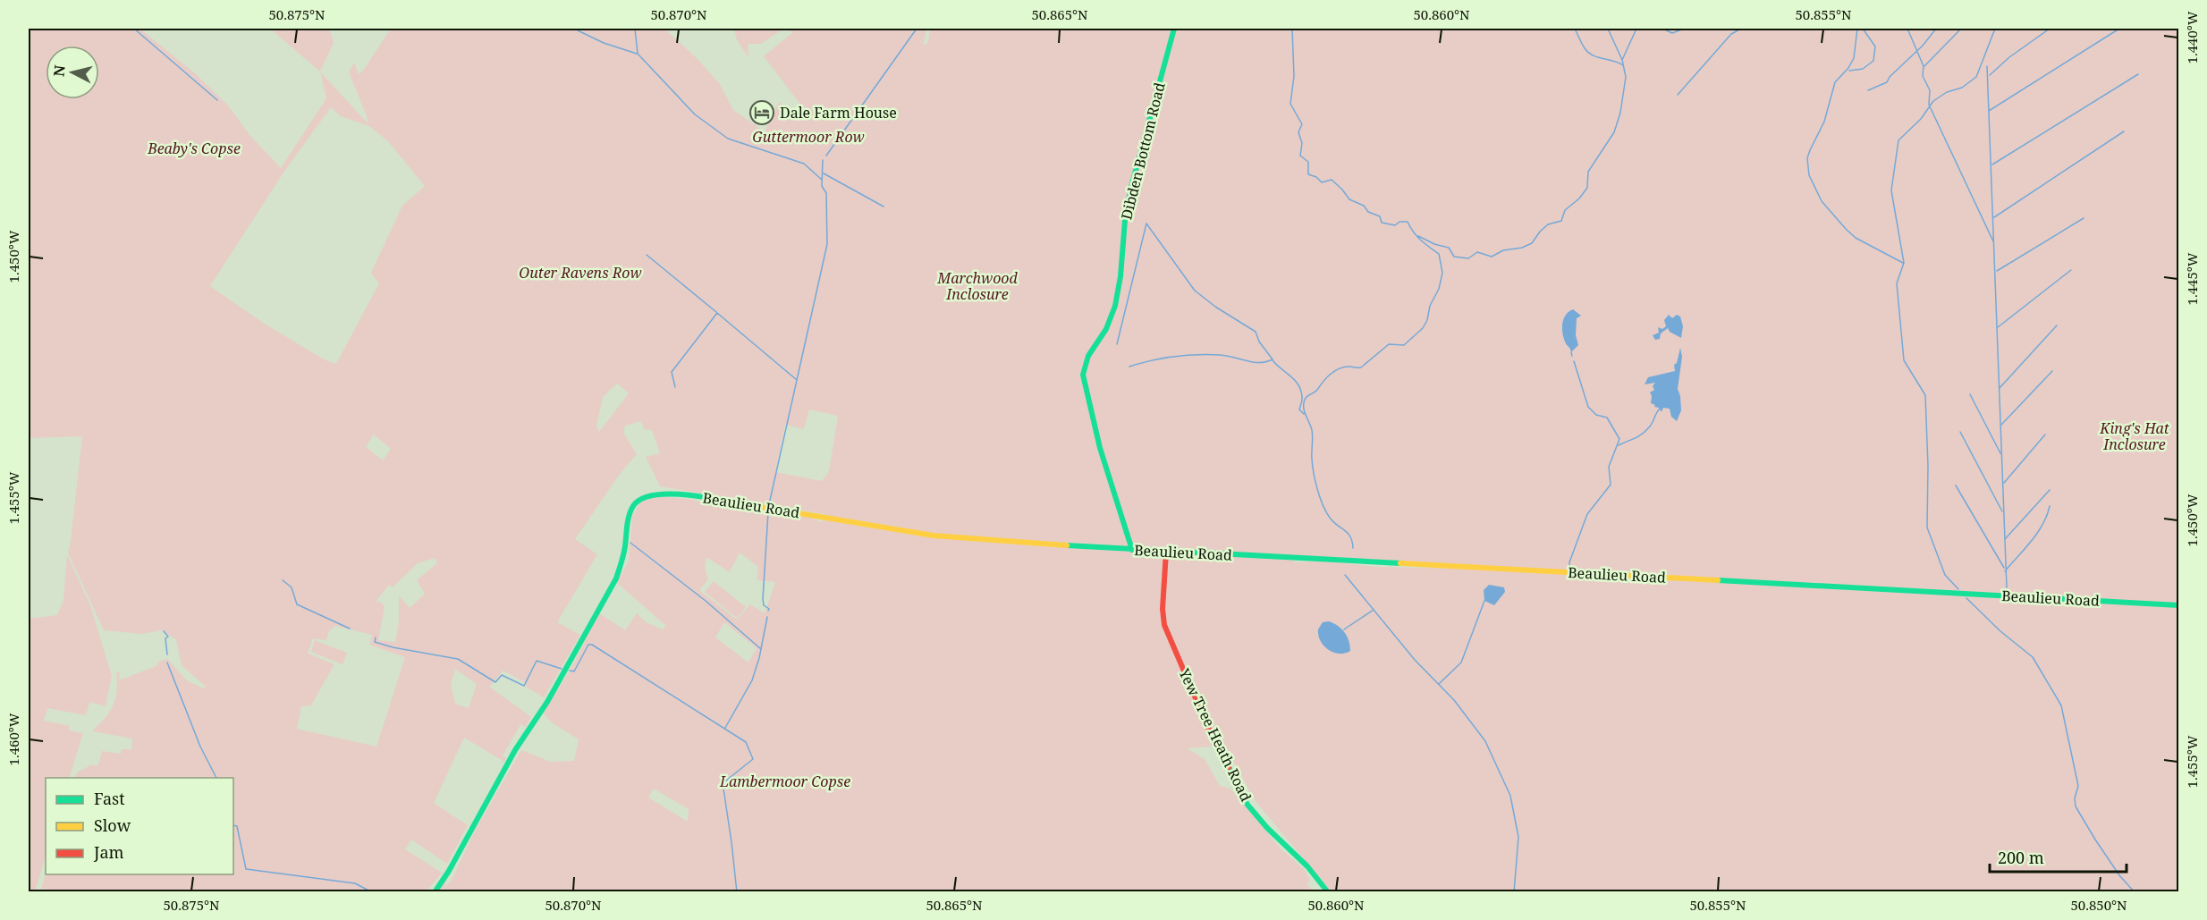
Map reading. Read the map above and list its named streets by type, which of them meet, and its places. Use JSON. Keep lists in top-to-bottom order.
{
  "streets": {
    "street": ["Dibden Bottom Road", "Beaulieu Road", "Yew Tree Heath Road"]
  },
  "crossings": [
    ["Dibden Bottom Road", "Beaulieu Road"],
    ["Beaulieu Road", "Yew Tree Heath Road"]
  ],
  "parks": [
    "Guttermoor Row",
    "Beaby's Copse",
    "Outer Ravens Row",
    "Marchwood Inclosure",
    "King's Hat Inclosure",
    "Lambermoor Copse"
  ],
  "places": {
    "hotel": ["Dale Farm House"]
  },
  "legend": ["Fast", "Slow", "Jam"],
  "scale_bar": "200 m",
  "north": "left",
  "coordinates": [
    "50.875°N",
    "50.870°N",
    "50.865°N",
    "50.860°N",
    "50.855°N",
    "1.440°W",
    "1.450°W",
    "1.445°W",
    "1.455°W",
    "1.460°W",
    "50.850°N"
  ]
}
